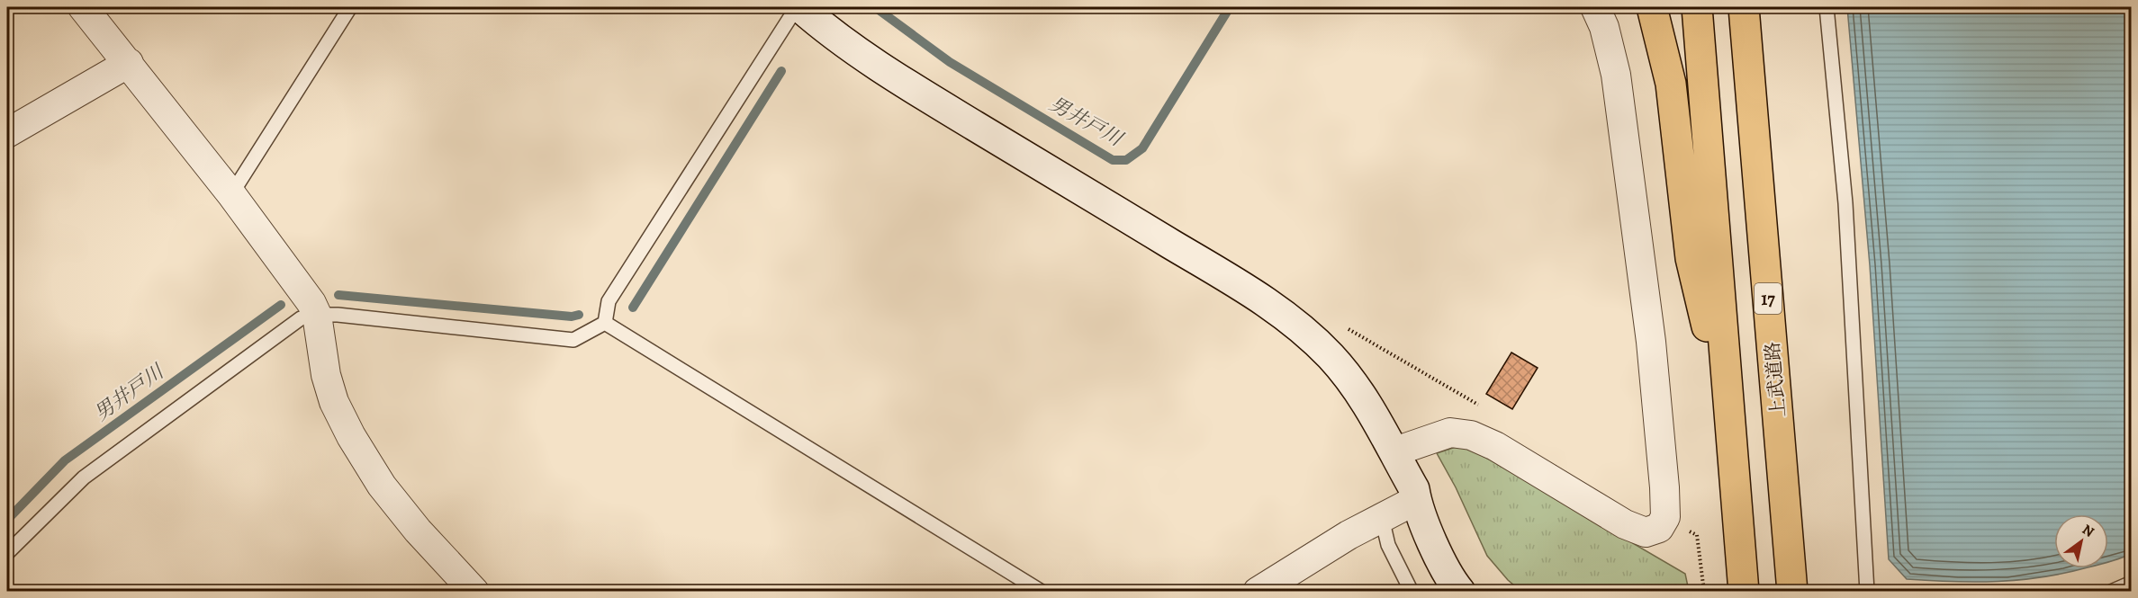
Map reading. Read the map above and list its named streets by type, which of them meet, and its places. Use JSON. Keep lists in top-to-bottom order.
{
  "streets": {
    "highway": ["17", "上武道路"]
  },
  "water": ["男井戸川"],
  "north": "top right"
}
